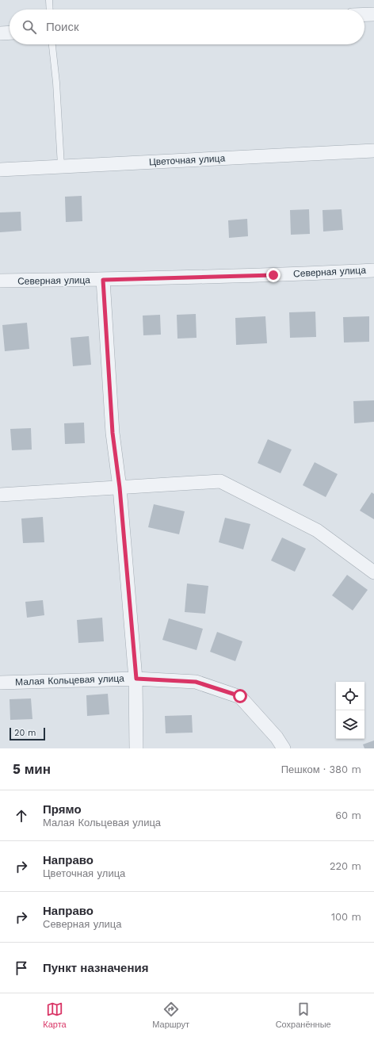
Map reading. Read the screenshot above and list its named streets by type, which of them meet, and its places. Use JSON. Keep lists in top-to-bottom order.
{
  "streets": {
    "street": ["Цветочная улица", "Северная улица", "Малая Кольцевая улица"]
  },
  "scale_bar": "20 m",
  "page": {
    "search": "Поиск",
    "scale": "20 m",
    "heading": ["5 мин", "Пешком · 380 m"],
    "list": [
      ["Прямо", "Малая Кольцевая улица", "60 m"],
      ["Направо", "Цветочная улица", "220 m"],
      ["Направо", "Северная улица", "100 m"],
      "Пункт назначения"
    ],
    "nav": ["Карта", "Маршрут", "Сохранённые"]
  }
}
